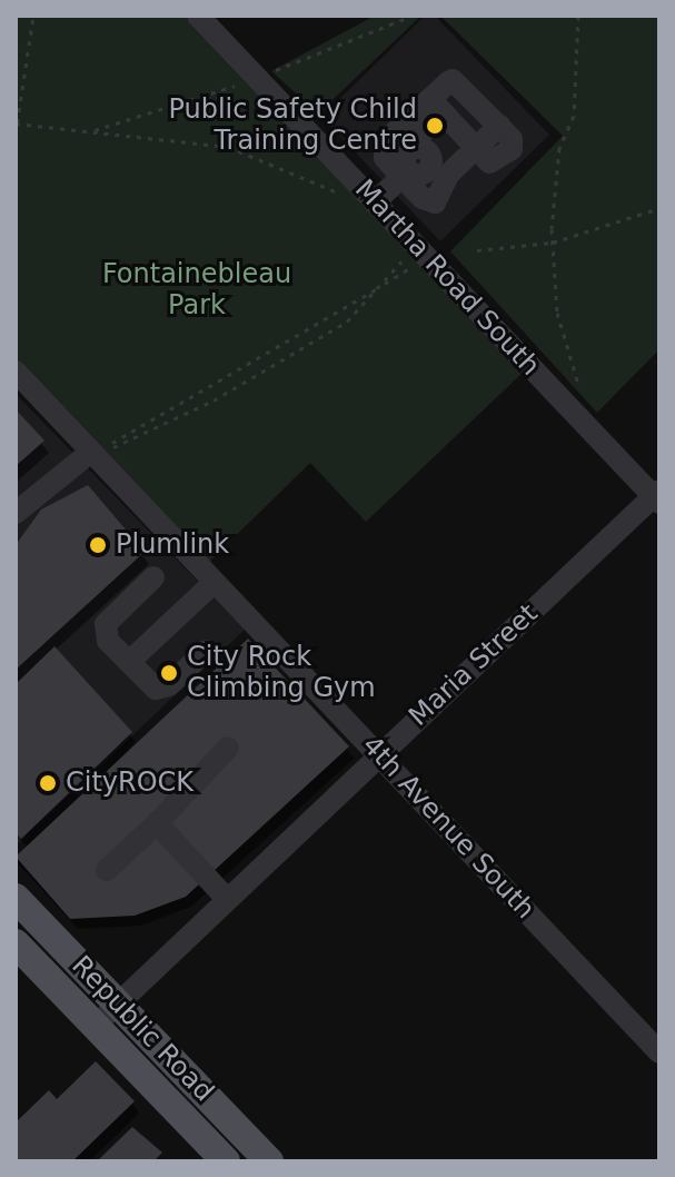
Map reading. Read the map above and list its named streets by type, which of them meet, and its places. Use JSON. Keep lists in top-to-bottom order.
{
  "streets": {
    "main road": ["Republic Road"],
    "street": ["Martha Road South", "Maria Street", "4th Avenue South"]
  },
  "crossings": [
    ["Martha Road South", "Maria Street"],
    ["Maria Street", "4th Avenue South"],
    ["Maria Street", "Republic Road"]
  ],
  "parks": ["Fontainebleau Park"],
  "places": [
    "Public Safety Child Training Centre",
    "Plumlink",
    "City Rock Climbing Gym",
    "CityROCK"
  ]
}
